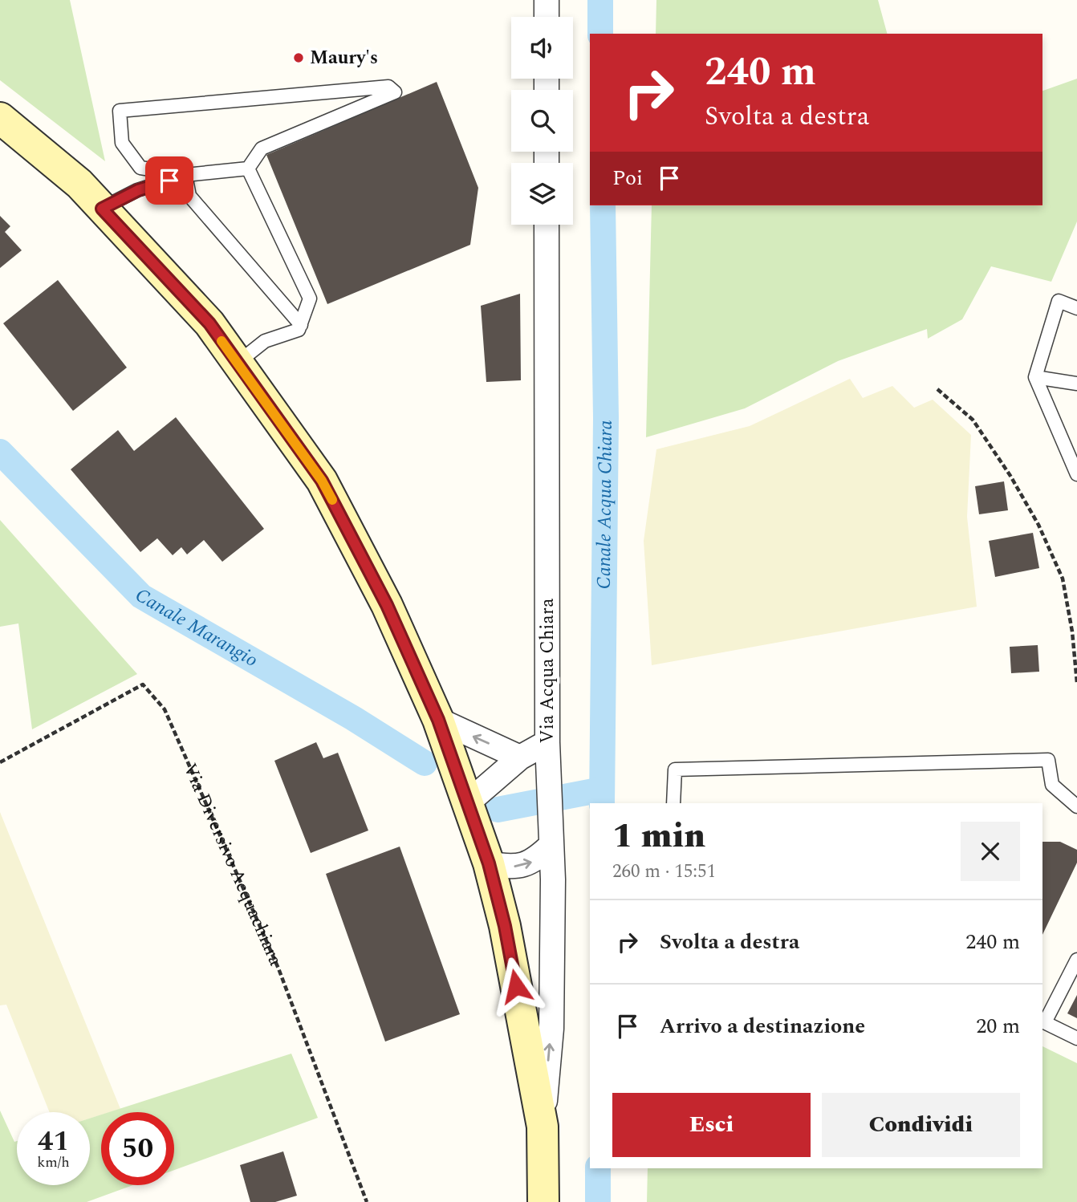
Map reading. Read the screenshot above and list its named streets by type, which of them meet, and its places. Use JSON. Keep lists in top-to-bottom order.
{
  "streets": {
    "street": ["Via Acqua Chiara"],
    "path": ["Via Diversivo Acquachiara"]
  },
  "water": ["Canale Acqua Chiara", "Canale Marangio"],
  "places": ["Maury's"],
  "page": {
    "turn": ["240 m", "Svolta a destra"],
    "then": "Poi",
    "heading": ["1 min", "260 m · 15:51"],
    "list": [
      {
        "name": "Svolta a destra",
        "value": "240 m"
      },
      {
        "name": "Arrivo a destinazione",
        "value": "20 m"
      }
    ],
    "buttons": ["Esci", "Condividi"],
    "speed": "41 km/h",
    "limit": "50"
  }
}
